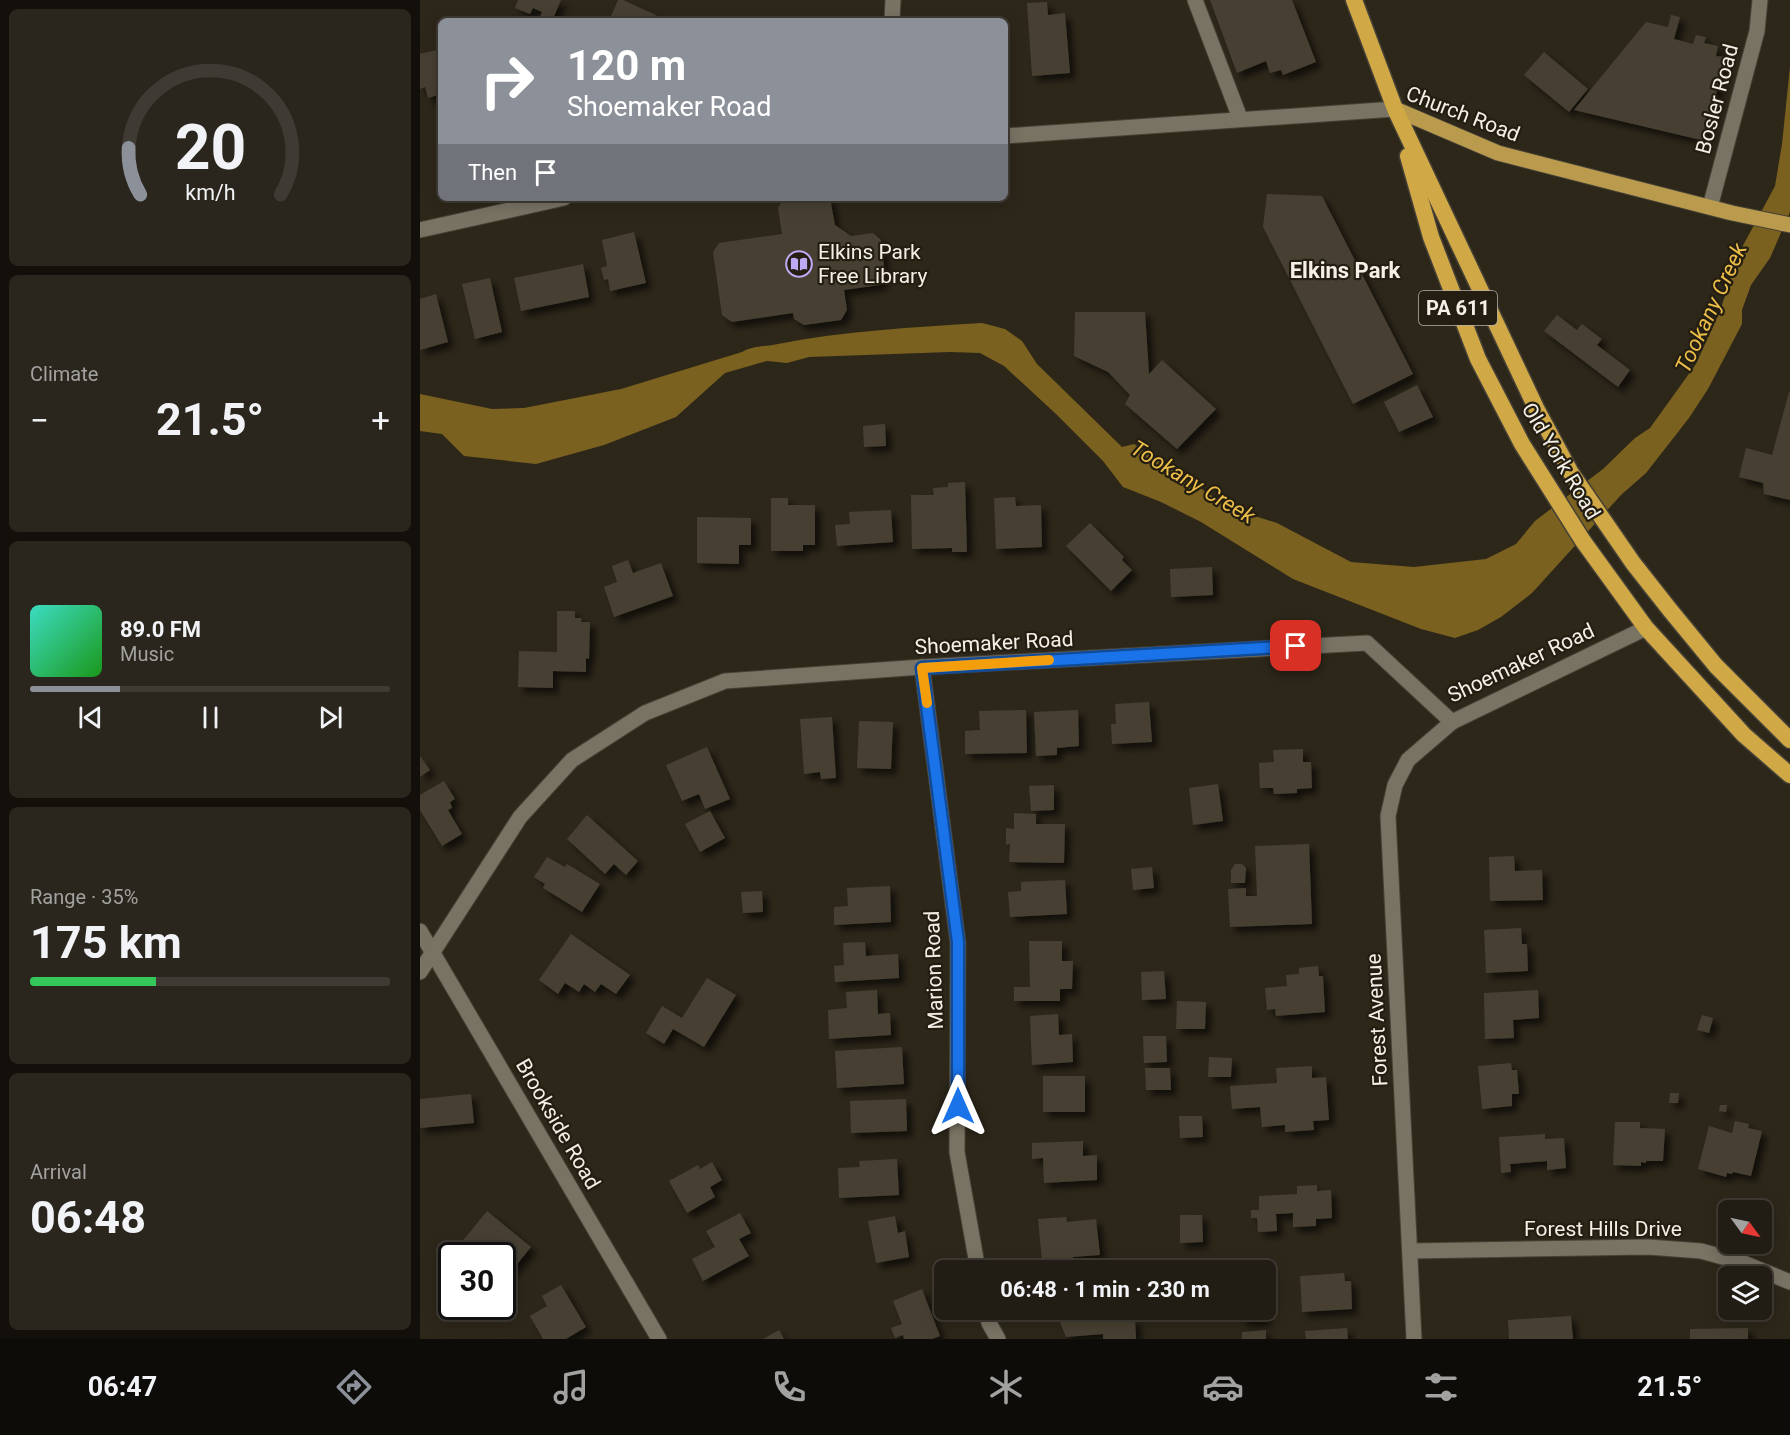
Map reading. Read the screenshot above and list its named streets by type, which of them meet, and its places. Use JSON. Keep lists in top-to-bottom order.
{
  "streets": {
    "highway": ["PA 611", "Old York Road"],
    "main road": ["Church Road"],
    "street": [
      "Bosler Road",
      "Shoemaker Road",
      "Marion Road",
      "Forest Avenue",
      "Brookside Road",
      "Forest Hills Drive"
    ]
  },
  "crossings": [
    ["Bosler Road", "Church Road"],
    ["Church Road", "Old York Road"],
    ["Old York Road", "Shoemaker Road"],
    ["Shoemaker Road", "Marion Road"],
    ["Shoemaker Road", "Forest Avenue"],
    ["Shoemaker Road", "Brookside Road"],
    ["Forest Avenue", "Forest Hills Drive"]
  ],
  "districts": ["Elkins Park"],
  "water": ["Tookany Creek"],
  "places": {
    "library": ["Elkins Park Free Library"]
  },
  "north": "bottom right",
  "page": {
    "turn": ["120 m", "Shoemaker Road"],
    "then": "Then",
    "tile": [
      "Climate",
      ["Range · 35%", "175 km"],
      ["Arrival", "06:48"]
    ],
    "heat": ["−", "21.5°", "+"],
    "song": ["89.0 FM", "Music"],
    "limit": "30",
    "trip": "06:48 · 1 min · 230 m",
    "tabs": ["06:47", "21.5°"],
    "gauge": ["20", "km/h"]
  }
}
